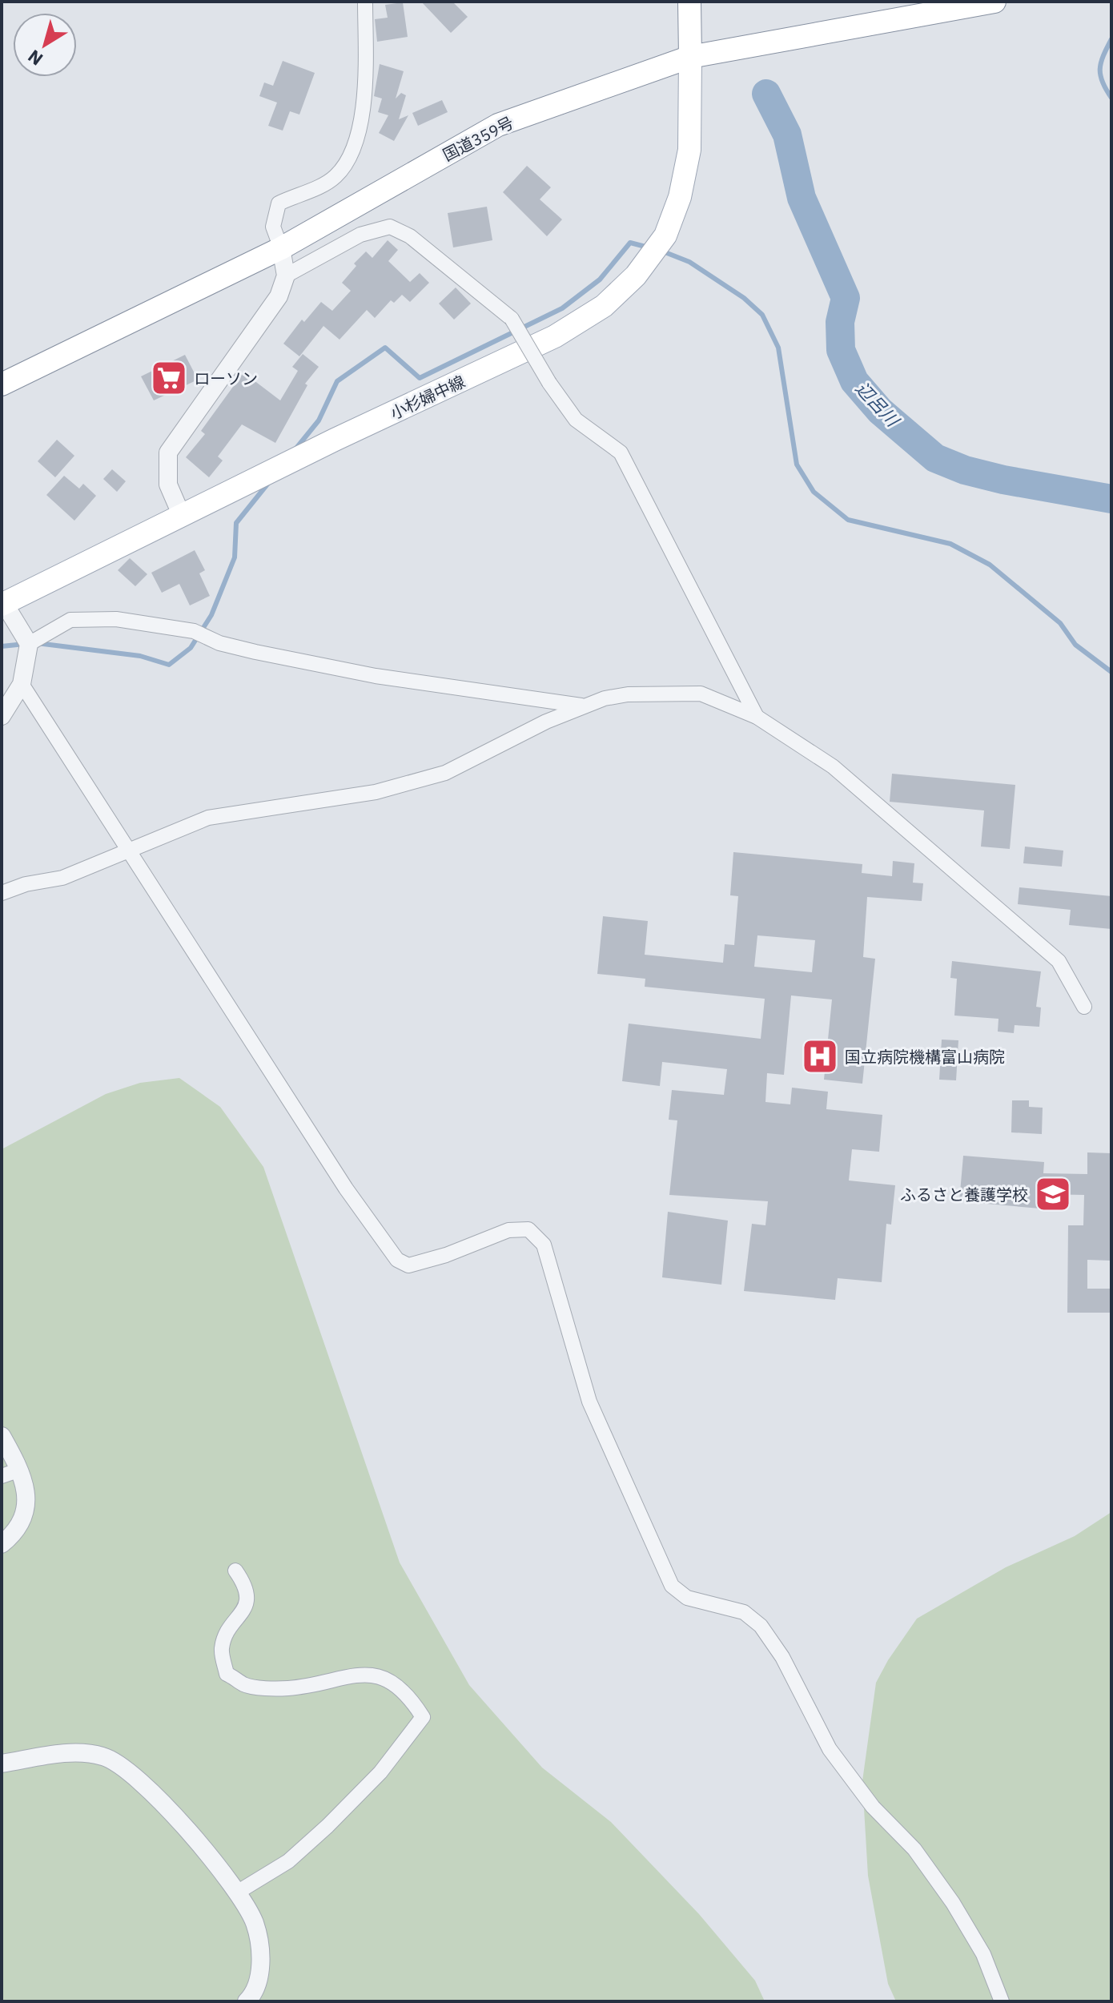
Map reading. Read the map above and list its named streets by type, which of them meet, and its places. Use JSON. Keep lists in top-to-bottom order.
{
  "streets": {
    "main road": ["国道359号", "小杉婦中線"]
  },
  "crossings": [
    ["国道359号", "小杉婦中線"]
  ],
  "water": ["辺呂川"],
  "places": {
    "supermarket": ["ローソン"],
    "hospital": ["国立病院機構富山病院"],
    "school or university": ["ふるさと養護学校"]
  },
  "north": "bottom left"
}
